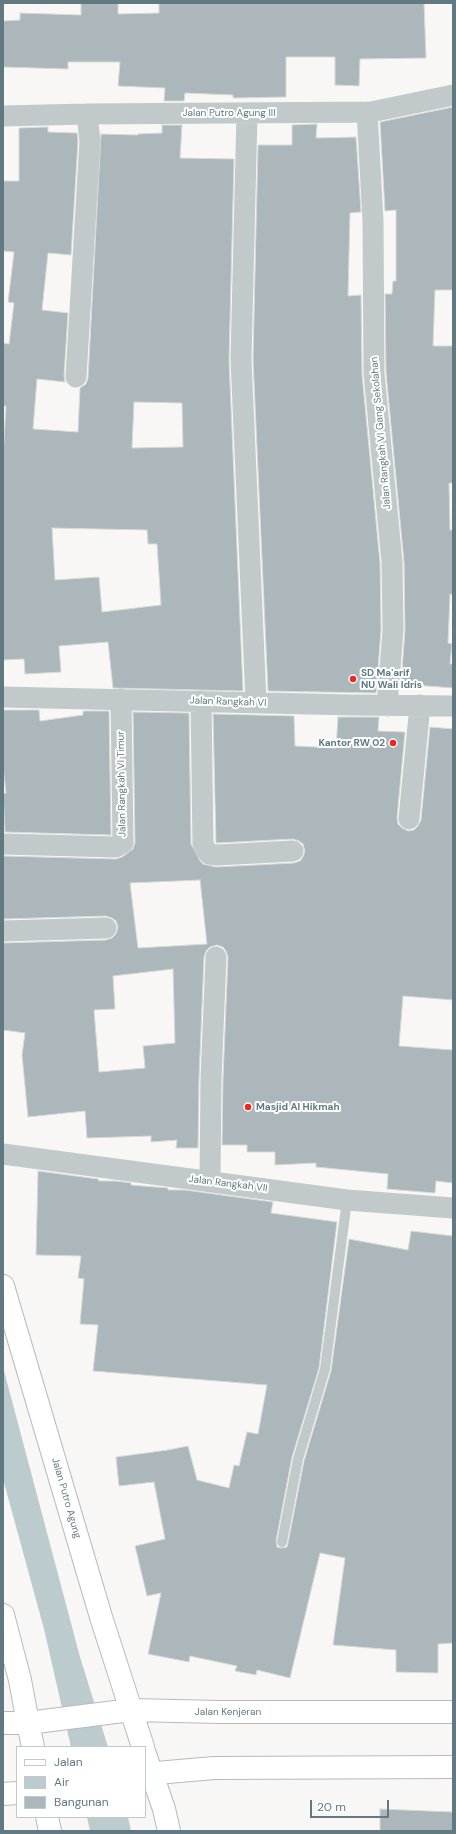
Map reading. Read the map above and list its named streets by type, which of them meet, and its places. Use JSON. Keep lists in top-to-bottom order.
{
  "streets": {
    "main road": ["Jalan Putro Agung", "Jalan Kenjeran"],
    "street": [
      "Jalan Putro Agung III",
      "Jalan Rangkah VI Gang Sekolahan",
      "Jalan Rangkah VI",
      "Jalan Rangkah VI Timur",
      "Jalan Rangkah VII"
    ]
  },
  "crossings": [
    ["Jalan Putro Agung III", "Jalan Rangkah VI Gang Sekolahan"],
    ["Jalan Rangkah VI Gang Sekolahan", "Jalan Rangkah VI"],
    ["Jalan Rangkah VI", "Jalan Rangkah VI Timur"],
    ["Jalan Putro Agung", "Jalan Kenjeran"]
  ],
  "places": ["SD Ma'arif NU Wali Idris", "Kantor RW 02", "Masjid Al Hikmah"],
  "legend": ["Jalan", "Air", "Bangunan"],
  "scale_bar": "20 m"
}
